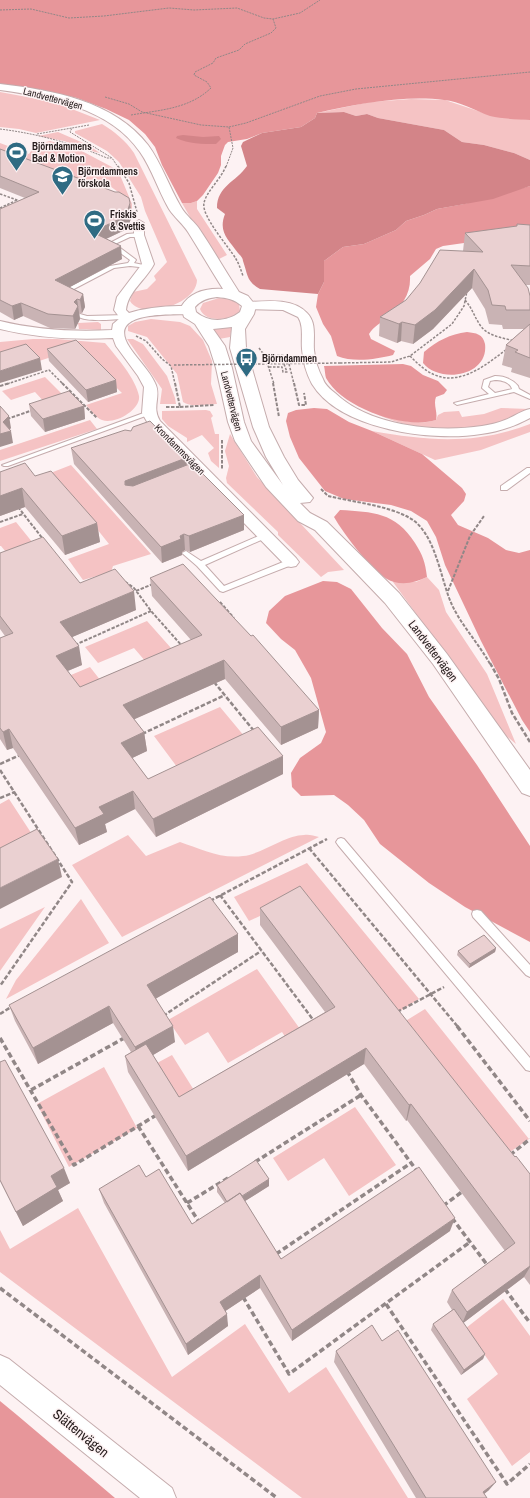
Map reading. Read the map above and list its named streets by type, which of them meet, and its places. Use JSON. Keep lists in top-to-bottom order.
{
  "streets": {
    "street": ["Landvettervägen", "Krondammsvägen", "Slättenvägen"]
  },
  "places": {
    "sports": ["Björndammens Bad & Motion", "Friskis & Svettis"],
    "school or university": ["Björndammens förskola"],
    "bus stop": ["Björndammen"]
  }
}
